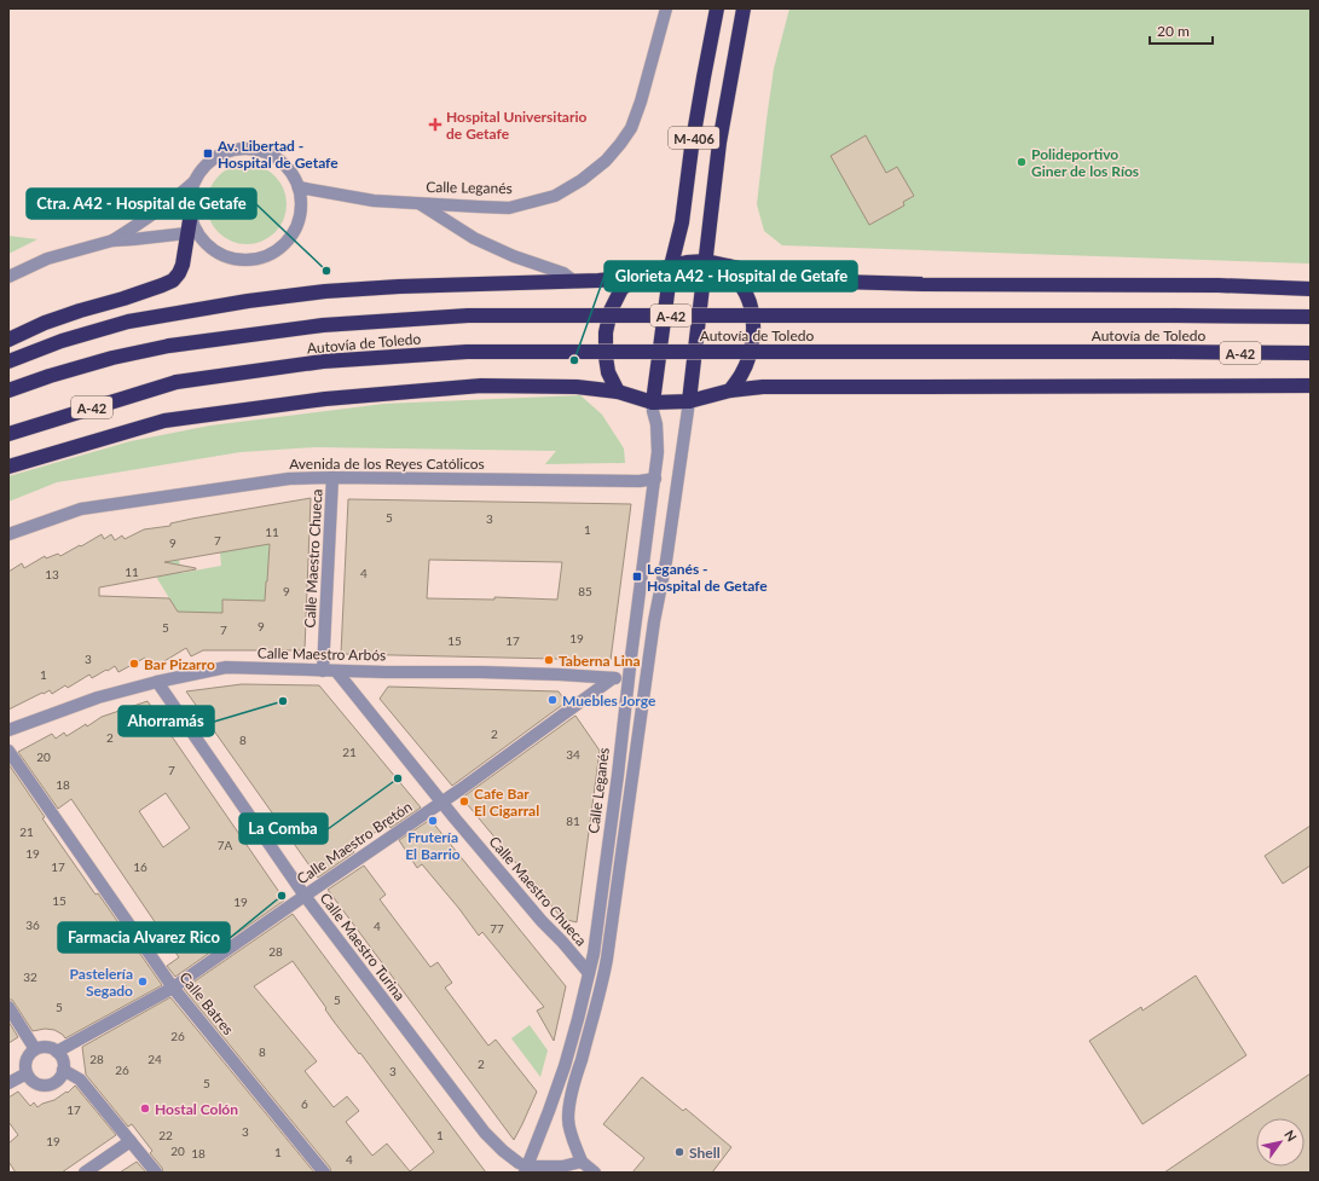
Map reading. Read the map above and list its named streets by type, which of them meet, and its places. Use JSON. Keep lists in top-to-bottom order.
{
  "streets": {
    "highway": [
      "M-406",
      "Calle Leganés",
      "A-42",
      "Autovía de Toledo"
    ],
    "street": [
      "Avenida de los Reyes Católicos",
      "Calle Maestro Chueca",
      "Calle Maestro Arbós",
      "Calle Maestro Bretón",
      "Calle Maestro Turina",
      "Calle Batres"
    ]
  },
  "crossings": [
    ["Calle Leganés", "Avenida de los Reyes Católicos"],
    ["Calle Leganés", "Calle Maestro Chueca"],
    ["Calle Leganés", "Calle Maestro Turina"],
    ["Avenida de los Reyes Católicos", "Calle Maestro Chueca"],
    ["Calle Maestro Chueca", "Calle Maestro Arbós"],
    ["Calle Maestro Chueca", "Calle Maestro Bretón"],
    ["Calle Maestro Arbós", "Calle Maestro Bretón"],
    ["Calle Maestro Arbós", "Calle Maestro Turina"],
    ["Calle Maestro Bretón", "Calle Maestro Turina"],
    ["Calle Maestro Bretón", "Calle Batres"]
  ],
  "places": {
    "health": ["Hospital Universitario de Getafe"],
    "transit": ["Av. Libertad - Hospital de Getafe", "Leganés - Hospital de Getafe"],
    "other": [
      "Polideportivo Giner de los Ríos",
      "Ctra. A42 - Hospital de Getafe",
      "Glorieta A42 - Hospital de Getafe",
      "Taberna Lina",
      "Bar Pizarro",
      "Muebles Jorge",
      "Ahorramás",
      "La Comba",
      "Cafe Bar El Cigarral",
      "Frutería El Barrio",
      "Farmacia Alvarez Rico",
      "Pastelería Segado",
      "Hostal Colón",
      "Shell"
    ]
  },
  "house_numbers": [
    "5",
    "3",
    "1",
    "11",
    "7",
    "9",
    "11",
    "4",
    "13",
    "9",
    "85",
    "9",
    "5",
    "7",
    "19",
    "15",
    "17",
    "3",
    "1",
    "2",
    "2",
    "8",
    "21",
    "34",
    "20",
    "7",
    "18",
    "81",
    "21",
    "7A",
    "19",
    "17",
    "16",
    "15",
    "19",
    "36",
    "4",
    "77",
    "28",
    "32",
    "5",
    "5",
    "26",
    "8",
    "28",
    "24",
    "2",
    "26",
    "3",
    "5",
    "6",
    "17",
    "3",
    "22",
    "1",
    "19",
    "20",
    "1",
    "18",
    "4"
  ],
  "scale_bar": "20 m",
  "north": "top right"
}
